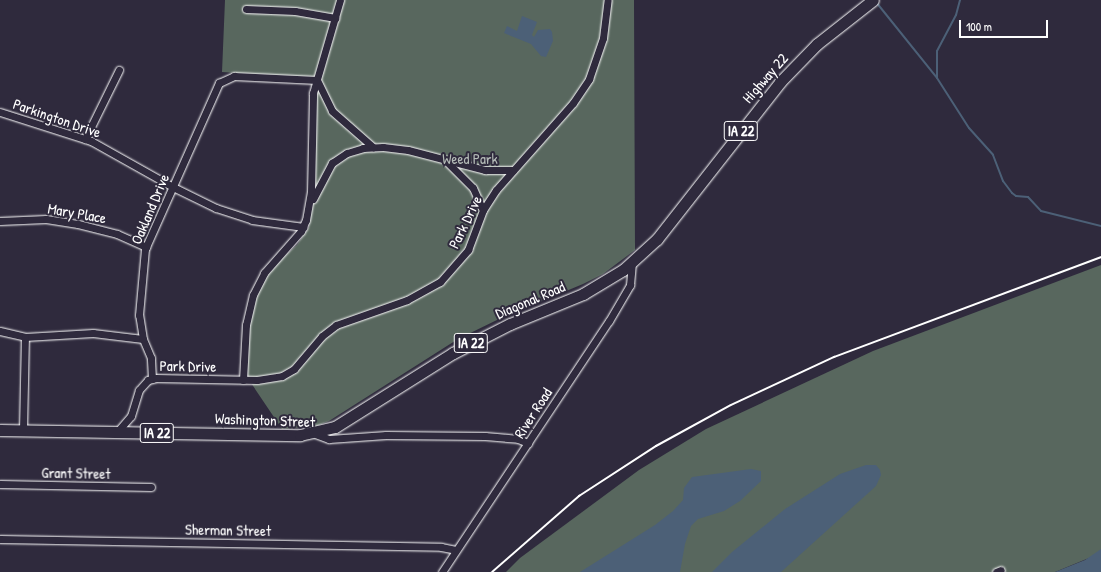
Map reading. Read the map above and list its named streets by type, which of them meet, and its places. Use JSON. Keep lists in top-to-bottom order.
{
  "streets": {
    "main road": [
      "Highway 22",
      "IA 22",
      "Diagonal Road",
      "Washington Street"
    ],
    "street": [
      "Parkington Drive",
      "Oakland Drive",
      "Mary Place",
      "Park Drive",
      "River Road",
      "Grant Street",
      "Sherman Street"
    ]
  },
  "crossings": [
    ["Highway 22", "Diagonal Road"],
    ["Highway 22", "River Road"],
    ["Parkington Drive", "Oakland Drive"],
    ["Oakland Drive", "Mary Place"],
    ["Oakland Drive", "Park Drive"],
    ["Park Drive", "Washington Street"],
    ["Diagonal Road", "River Road"],
    ["Diagonal Road", "Washington Street"],
    ["River Road", "Washington Street"],
    ["River Road", "Sherman Street"]
  ],
  "parks": ["Weed Park"],
  "scale_bar": "100 m"
}
